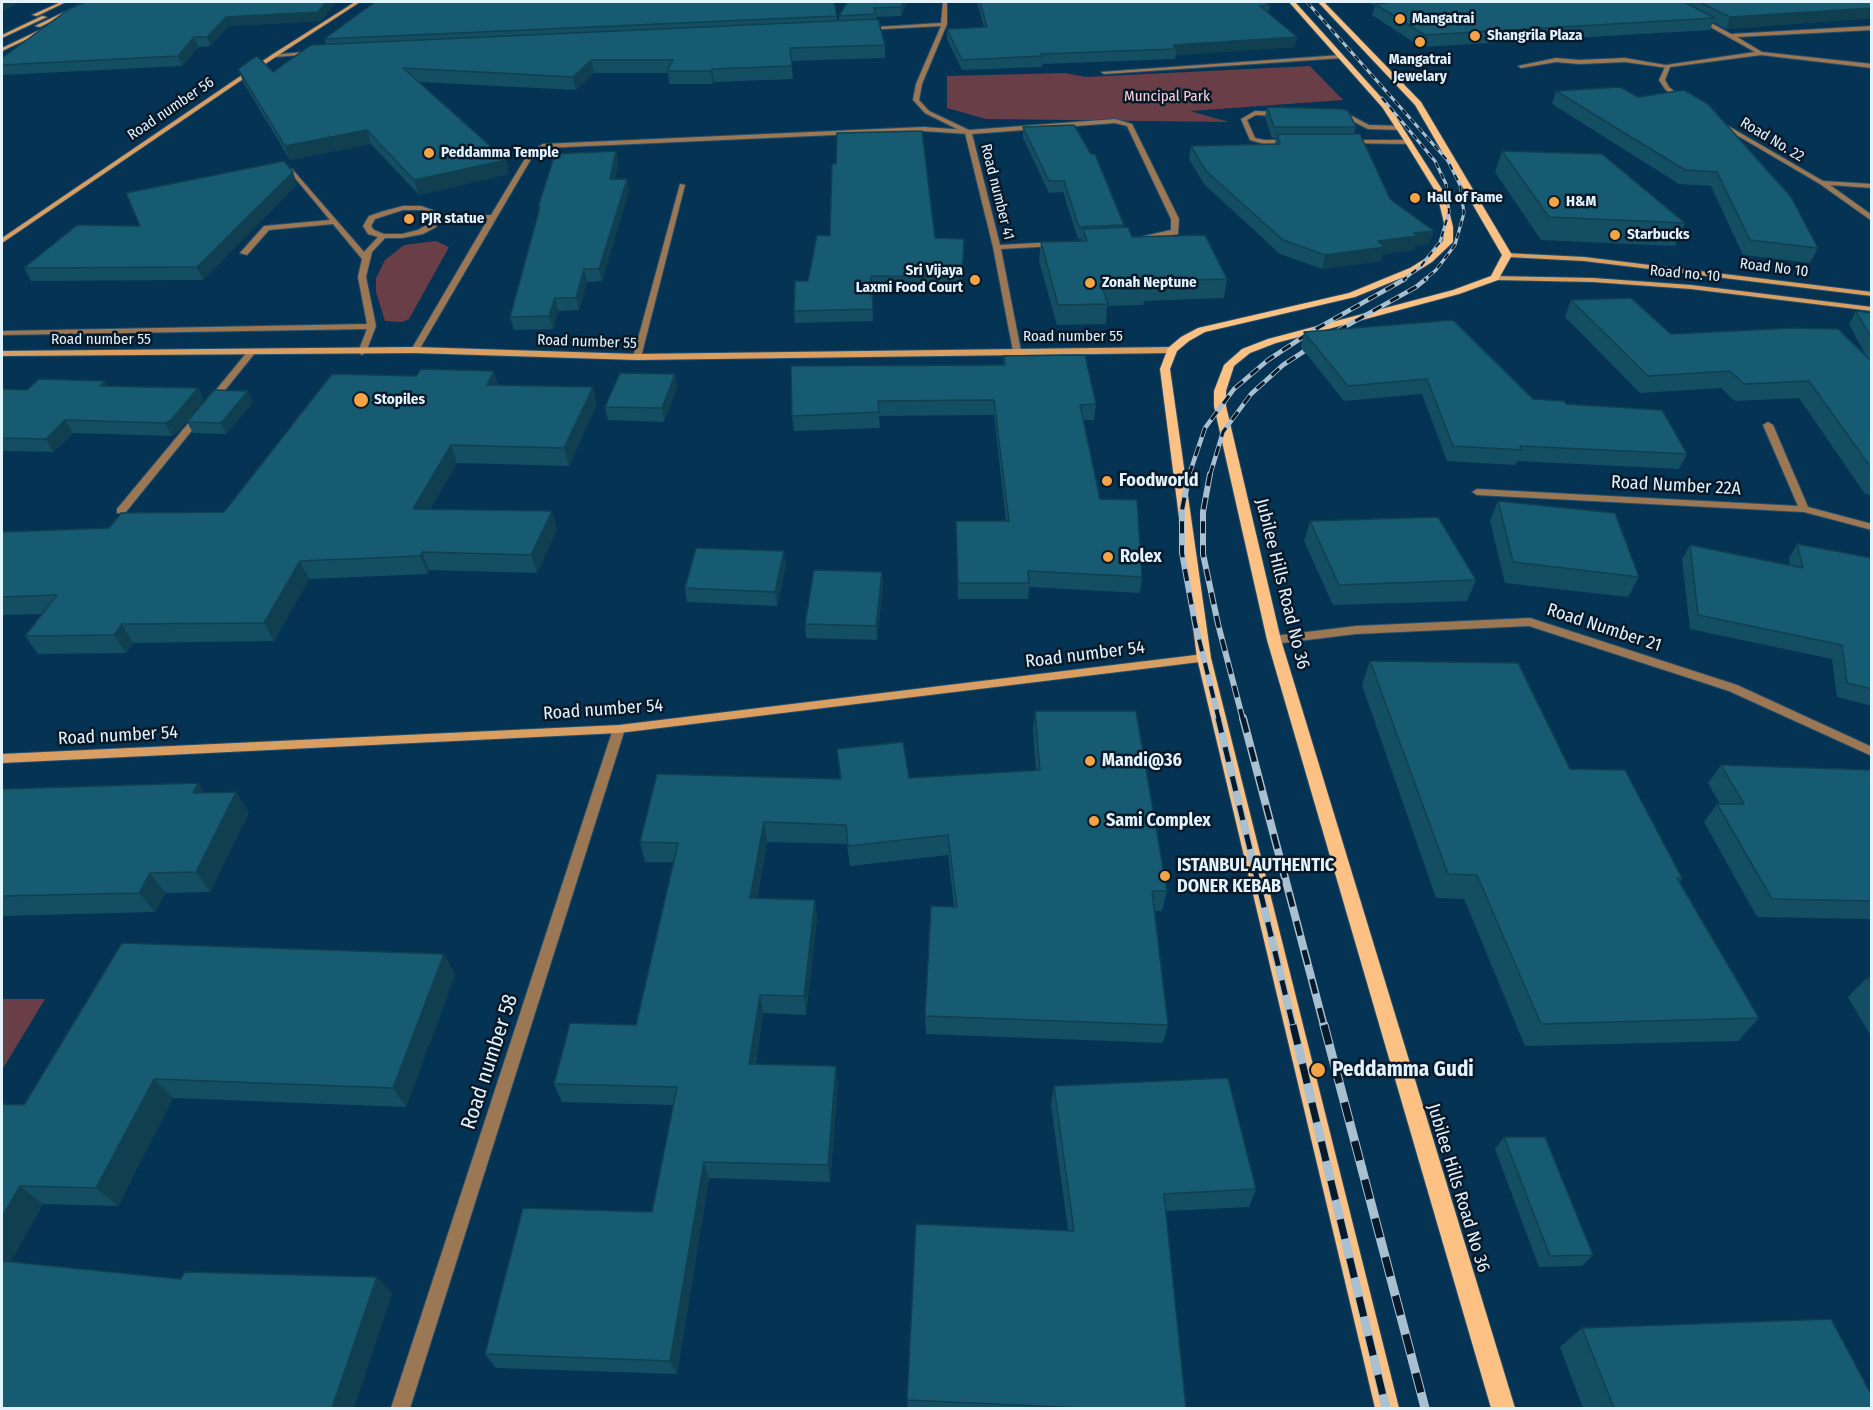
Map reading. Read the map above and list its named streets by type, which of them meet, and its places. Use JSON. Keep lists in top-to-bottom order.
{
  "streets": {
    "main road": ["Jubilee Hills Road No 36"],
    "street": [
      "Road number 56",
      "Road No. 22",
      "Road number 41",
      "Road No 10",
      "Road no. 10",
      "Road number 55",
      "Road Number 22A",
      "Road Number 21",
      "Road number 54",
      "Road number 58"
    ]
  },
  "crossings": [
    ["Road number 41", "Road number 55"],
    ["Road no. 10", "Jubilee Hills Road No 36"],
    ["Jubilee Hills Road No 36", "Road Number 21"],
    ["Road number 54", "Road number 58"]
  ],
  "parks": ["Muncipal Park"],
  "places": [
    "Mangatrai",
    "Shangrila Plaza",
    "Mangatrai Jewelary",
    "Peddamma Temple",
    "Hall of Fame",
    "H&M",
    "PJR statue",
    "Starbucks",
    "Sri Vijaya Laxmi Food Court",
    "Zonah Neptune",
    "Stopiles",
    "Foodworld",
    "Rolex",
    "Mandi@36",
    "Sami Complex",
    "ISTANBUL AUTHENTIC DONER KEBAB",
    "Peddamma Gudi"
  ]
}
